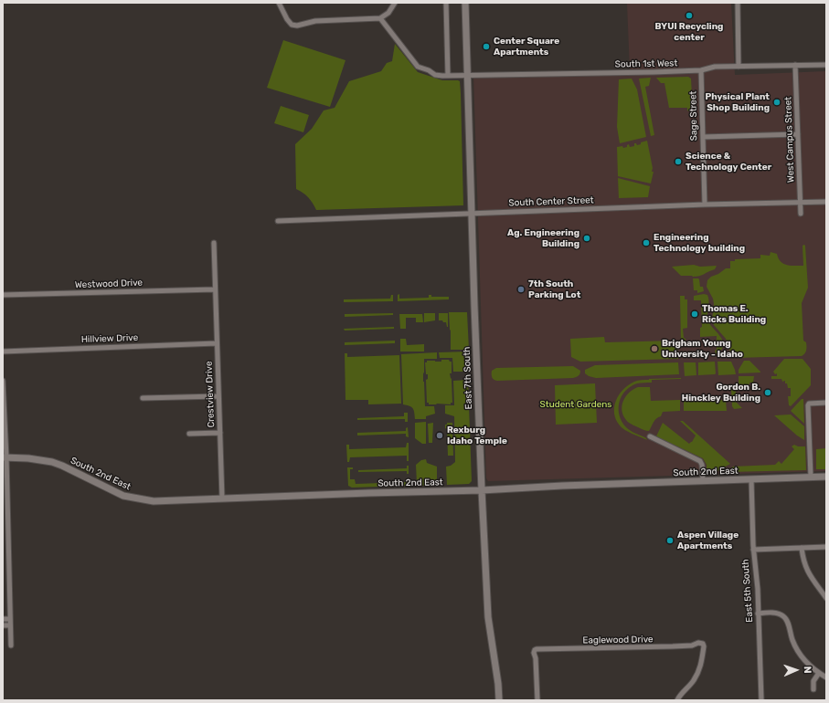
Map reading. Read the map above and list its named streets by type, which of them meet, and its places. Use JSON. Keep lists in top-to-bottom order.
{
  "streets": {
    "main road": ["East 7th South", "South 2nd East"],
    "street": [
      "South 1st West",
      "Sage Street",
      "West Campus Street",
      "South Center Street",
      "Westwood Drive",
      "Hillview Drive",
      "Crestview Drive",
      "East 5th South",
      "Eaglewood Drive"
    ]
  },
  "crossings": [
    ["South 1st West", "Sage Street"],
    ["South 1st West", "West Campus Street"],
    ["South 1st West", "East 7th South"],
    ["Sage Street", "South Center Street"],
    ["West Campus Street", "South Center Street"],
    ["South Center Street", "East 7th South"],
    ["Westwood Drive", "Crestview Drive"],
    ["Hillview Drive", "Crestview Drive"],
    ["East 7th South", "South 2nd East"],
    ["Crestview Drive", "South 2nd East"],
    ["South 2nd East", "East 5th South"]
  ],
  "parks": ["Student Gardens"],
  "places": [
    "BYUI Recycling center",
    "Center Square Apartments",
    "Physical Plant Shop Building",
    "Science & Technology Center",
    "Ag. Engineering Building",
    "Engineering Technology building",
    "7th South Parking Lot",
    "Thomas E. Ricks Building",
    "Brigham Young University - Idaho",
    "Gordon B. Hinckley Building",
    "Rexburg Idaho Temple",
    "Aspen Village Apartments"
  ],
  "north": "right"
}
